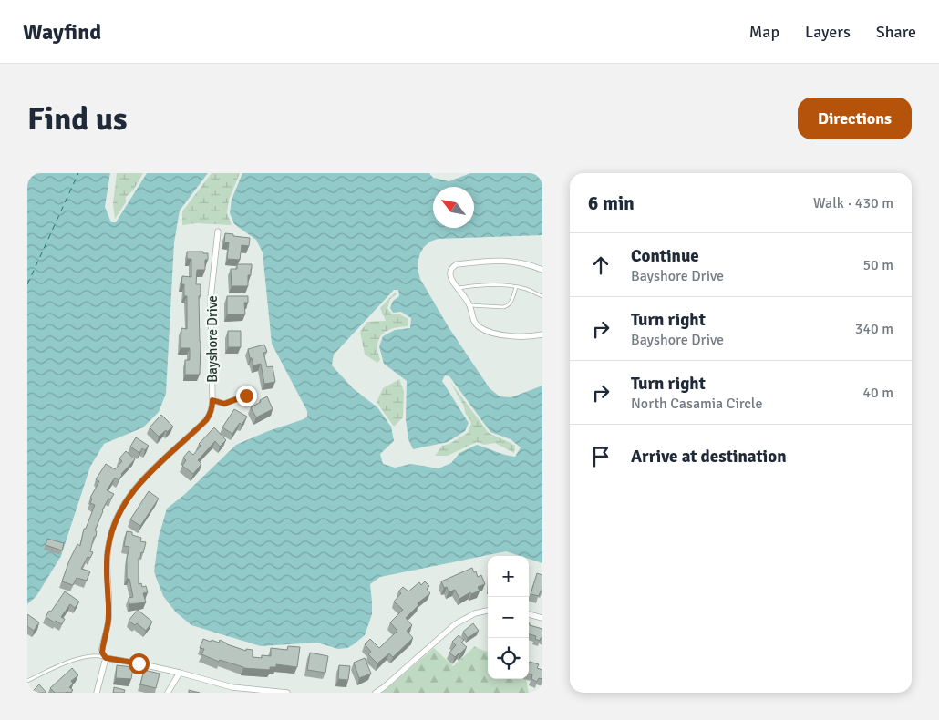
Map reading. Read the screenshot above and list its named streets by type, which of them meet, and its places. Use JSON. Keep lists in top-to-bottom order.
{
  "streets": {
    "street": ["Bayshore Drive"]
  },
  "north": "top left",
  "page": {
    "header": "Wayfind",
    "nav": ["Map", "Layers", "Share"],
    "buttons": "Directions",
    "title": "Find us",
    "heading": ["6 min", "Walk · 430 m"],
    "list": [
      ["Continue", "Bayshore Drive", "50 m"],
      ["Turn right", "Bayshore Drive", "340 m"],
      ["Turn right", "North Casamia Circle", "40 m"],
      "Arrive at destination"
    ],
    "map_buttons": ["+", "−"]
  }
}
